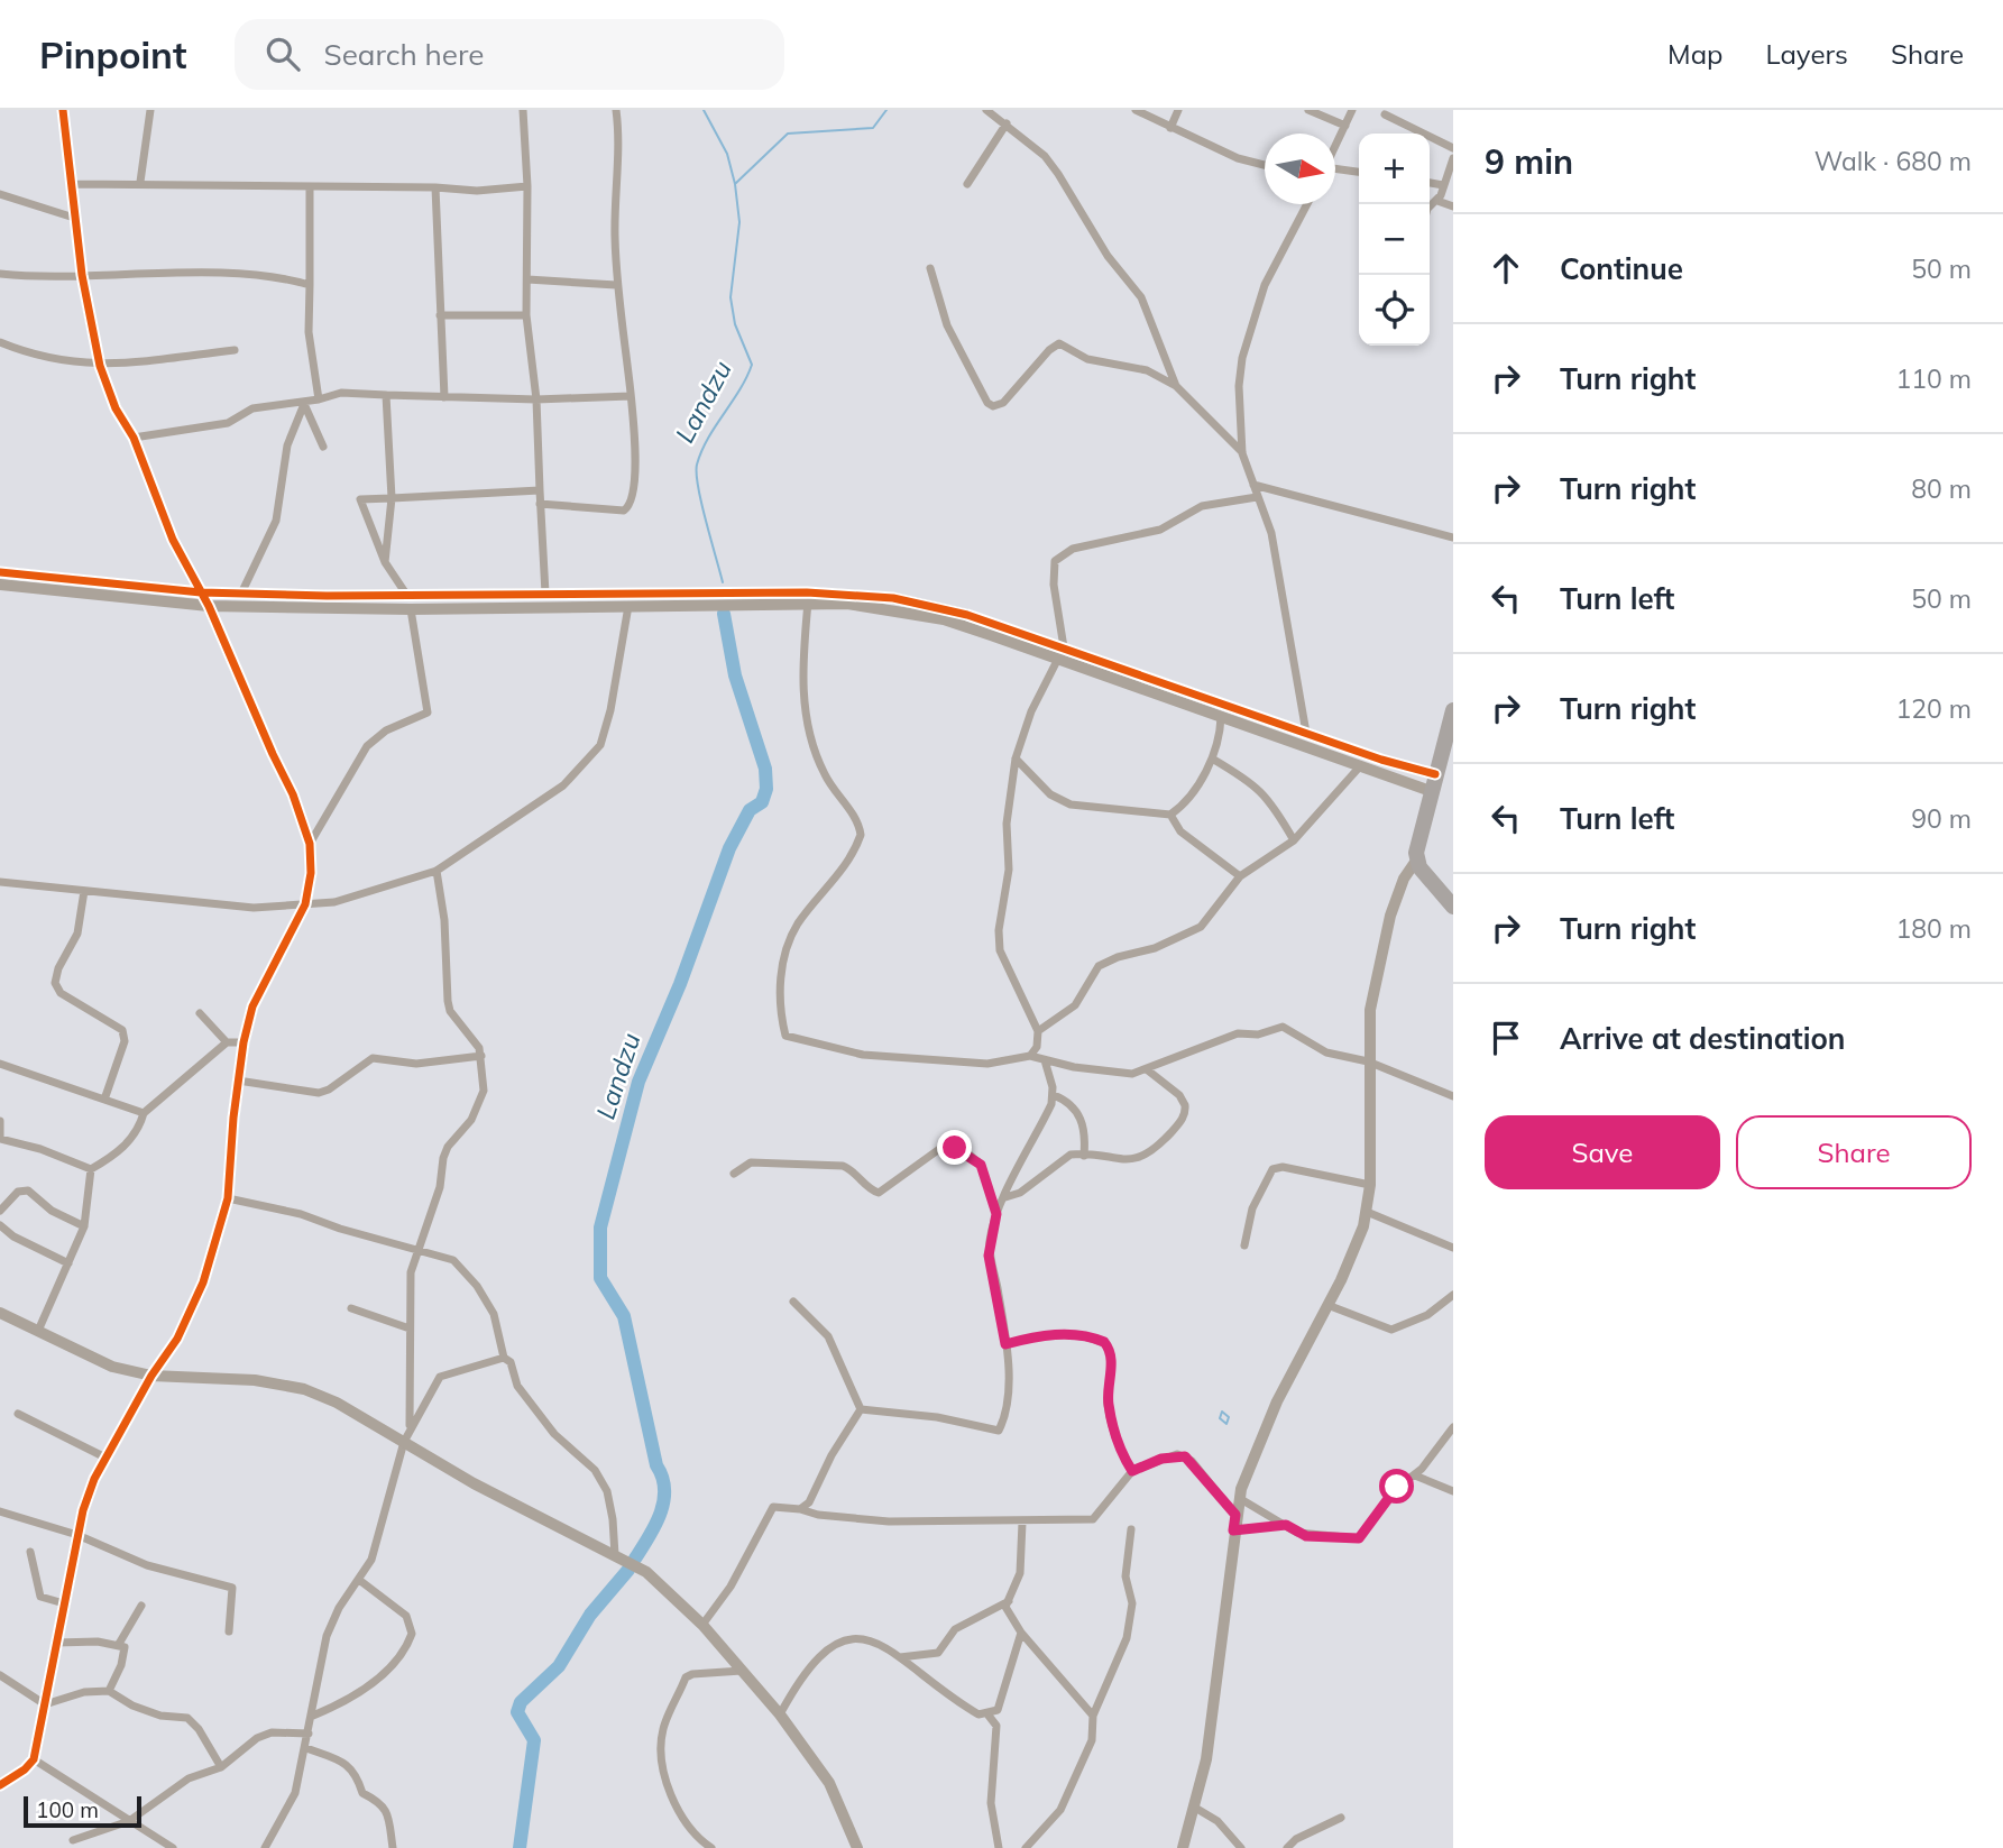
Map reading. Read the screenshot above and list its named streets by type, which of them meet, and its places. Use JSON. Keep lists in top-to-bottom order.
{
  "water": ["Landzu"],
  "scale_bar": "100 m",
  "north": "right",
  "page": {
    "header": "Pinpoint",
    "search": "Search here",
    "nav": ["Map", "Layers", "Share"],
    "heading": ["9 min", "Walk · 680 m"],
    "map_buttons": ["+", "−"],
    "list": [
      ["Continue", "50 m"],
      ["Turn right", "110 m"],
      ["Turn right", "80 m"],
      ["Turn left", "50 m"],
      ["Turn right", "120 m"],
      ["Turn left", "90 m"],
      ["Turn right", "180 m"],
      "Arrive at destination"
    ],
    "buttons": ["Save", "Share"],
    "scale": "100 m"
  }
}
